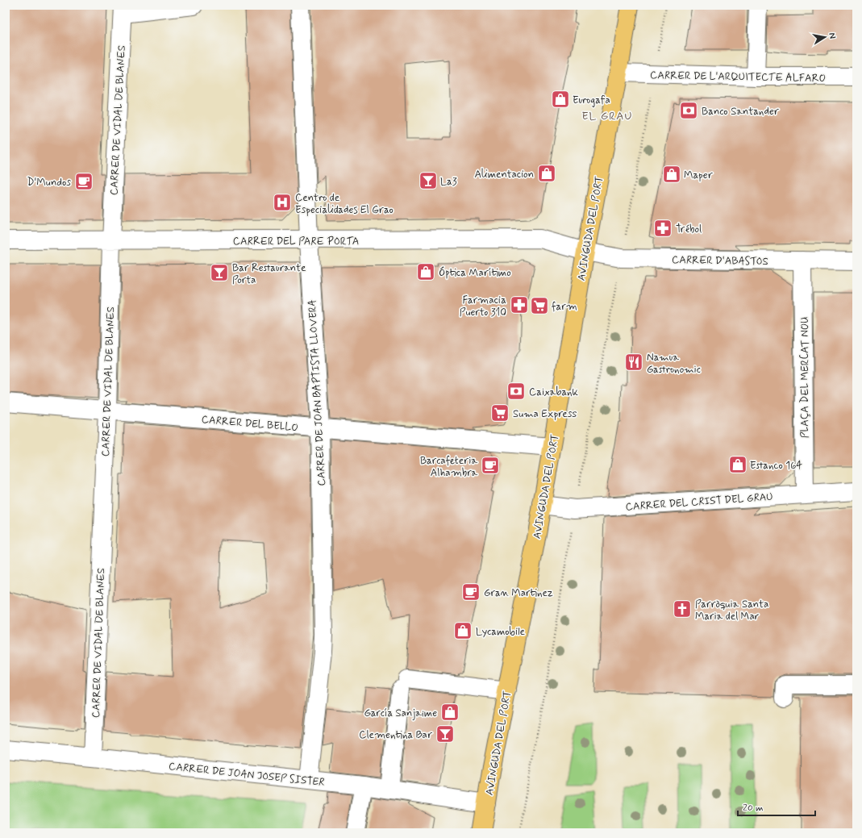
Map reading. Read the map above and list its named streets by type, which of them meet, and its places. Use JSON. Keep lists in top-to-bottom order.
{
  "streets": {
    "main road": ["AVINGUDA DEL PORT"],
    "street": [
      "CARRER DE L'ARQUITECTE ALFARO",
      "CARRER DE VIDAL DE BLANES",
      "CARRER DEL PARE PORTA",
      "CARRER D'ABASTOS",
      "PLAÇA DEL MERCAT NOU",
      "CARRER DE JOAN BAPTISTA LLOVERA",
      "CARRER DEL BELLO",
      "CARRER DEL CRIST DEL GRAU",
      "CARRER DE JOAN JOSEP SISTER"
    ]
  },
  "crossings": [
    ["CARRER DE L'ARQUITECTE ALFARO", "AVINGUDA DEL PORT"],
    ["CARRER DE VIDAL DE BLANES", "CARRER DEL PARE PORTA"],
    ["CARRER DE VIDAL DE BLANES", "CARRER DEL BELLO"],
    ["CARRER DE VIDAL DE BLANES", "CARRER DE JOAN JOSEP SISTER"],
    ["AVINGUDA DEL PORT", "CARRER DEL PARE PORTA"],
    ["AVINGUDA DEL PORT", "CARRER D'ABASTOS"],
    ["AVINGUDA DEL PORT", "CARRER DEL BELLO"],
    ["AVINGUDA DEL PORT", "CARRER DEL CRIST DEL GRAU"],
    ["AVINGUDA DEL PORT", "CARRER DE JOAN JOSEP SISTER"],
    ["CARRER DEL PARE PORTA", "CARRER D'ABASTOS"],
    ["CARRER DEL PARE PORTA", "CARRER DE JOAN BAPTISTA LLOVERA"],
    ["CARRER D'ABASTOS", "PLAÇA DEL MERCAT NOU"],
    ["PLAÇA DEL MERCAT NOU", "CARRER DEL CRIST DEL GRAU"],
    ["CARRER DE JOAN BAPTISTA LLOVERA", "CARRER DEL BELLO"],
    ["CARRER DE JOAN BAPTISTA LLOVERA", "CARRER DE JOAN JOSEP SISTER"]
  ],
  "districts": ["EL GRAU"],
  "places": {
    "shop": [
      "Eurogafa",
      "Alimentacion",
      "Maper",
      "Óptica Marítimo",
      "Estanco 164",
      "Lycamobile",
      "García Sanjaime"
    ],
    "bank": ["Banco Santander", "Caixabank"],
    "bar": ["La3", "Bar Restaurante Porta", "Clementina Bar"],
    "cafe": ["D'Mundos", "Barcafeteria Alhambra", "Gran Martinez"],
    "hospital": ["Centro de Especialidades El Grao"],
    "pharmacy": ["Trébol", "Farmacia Puerto 310"],
    "supermarket": ["farm", "Suma Express"],
    "restaurant": ["Namua Gastronomic"],
    "church": ["Parròquia Santa Maria del Mar"]
  },
  "scale_bar": "20 m",
  "north": "right"
}
